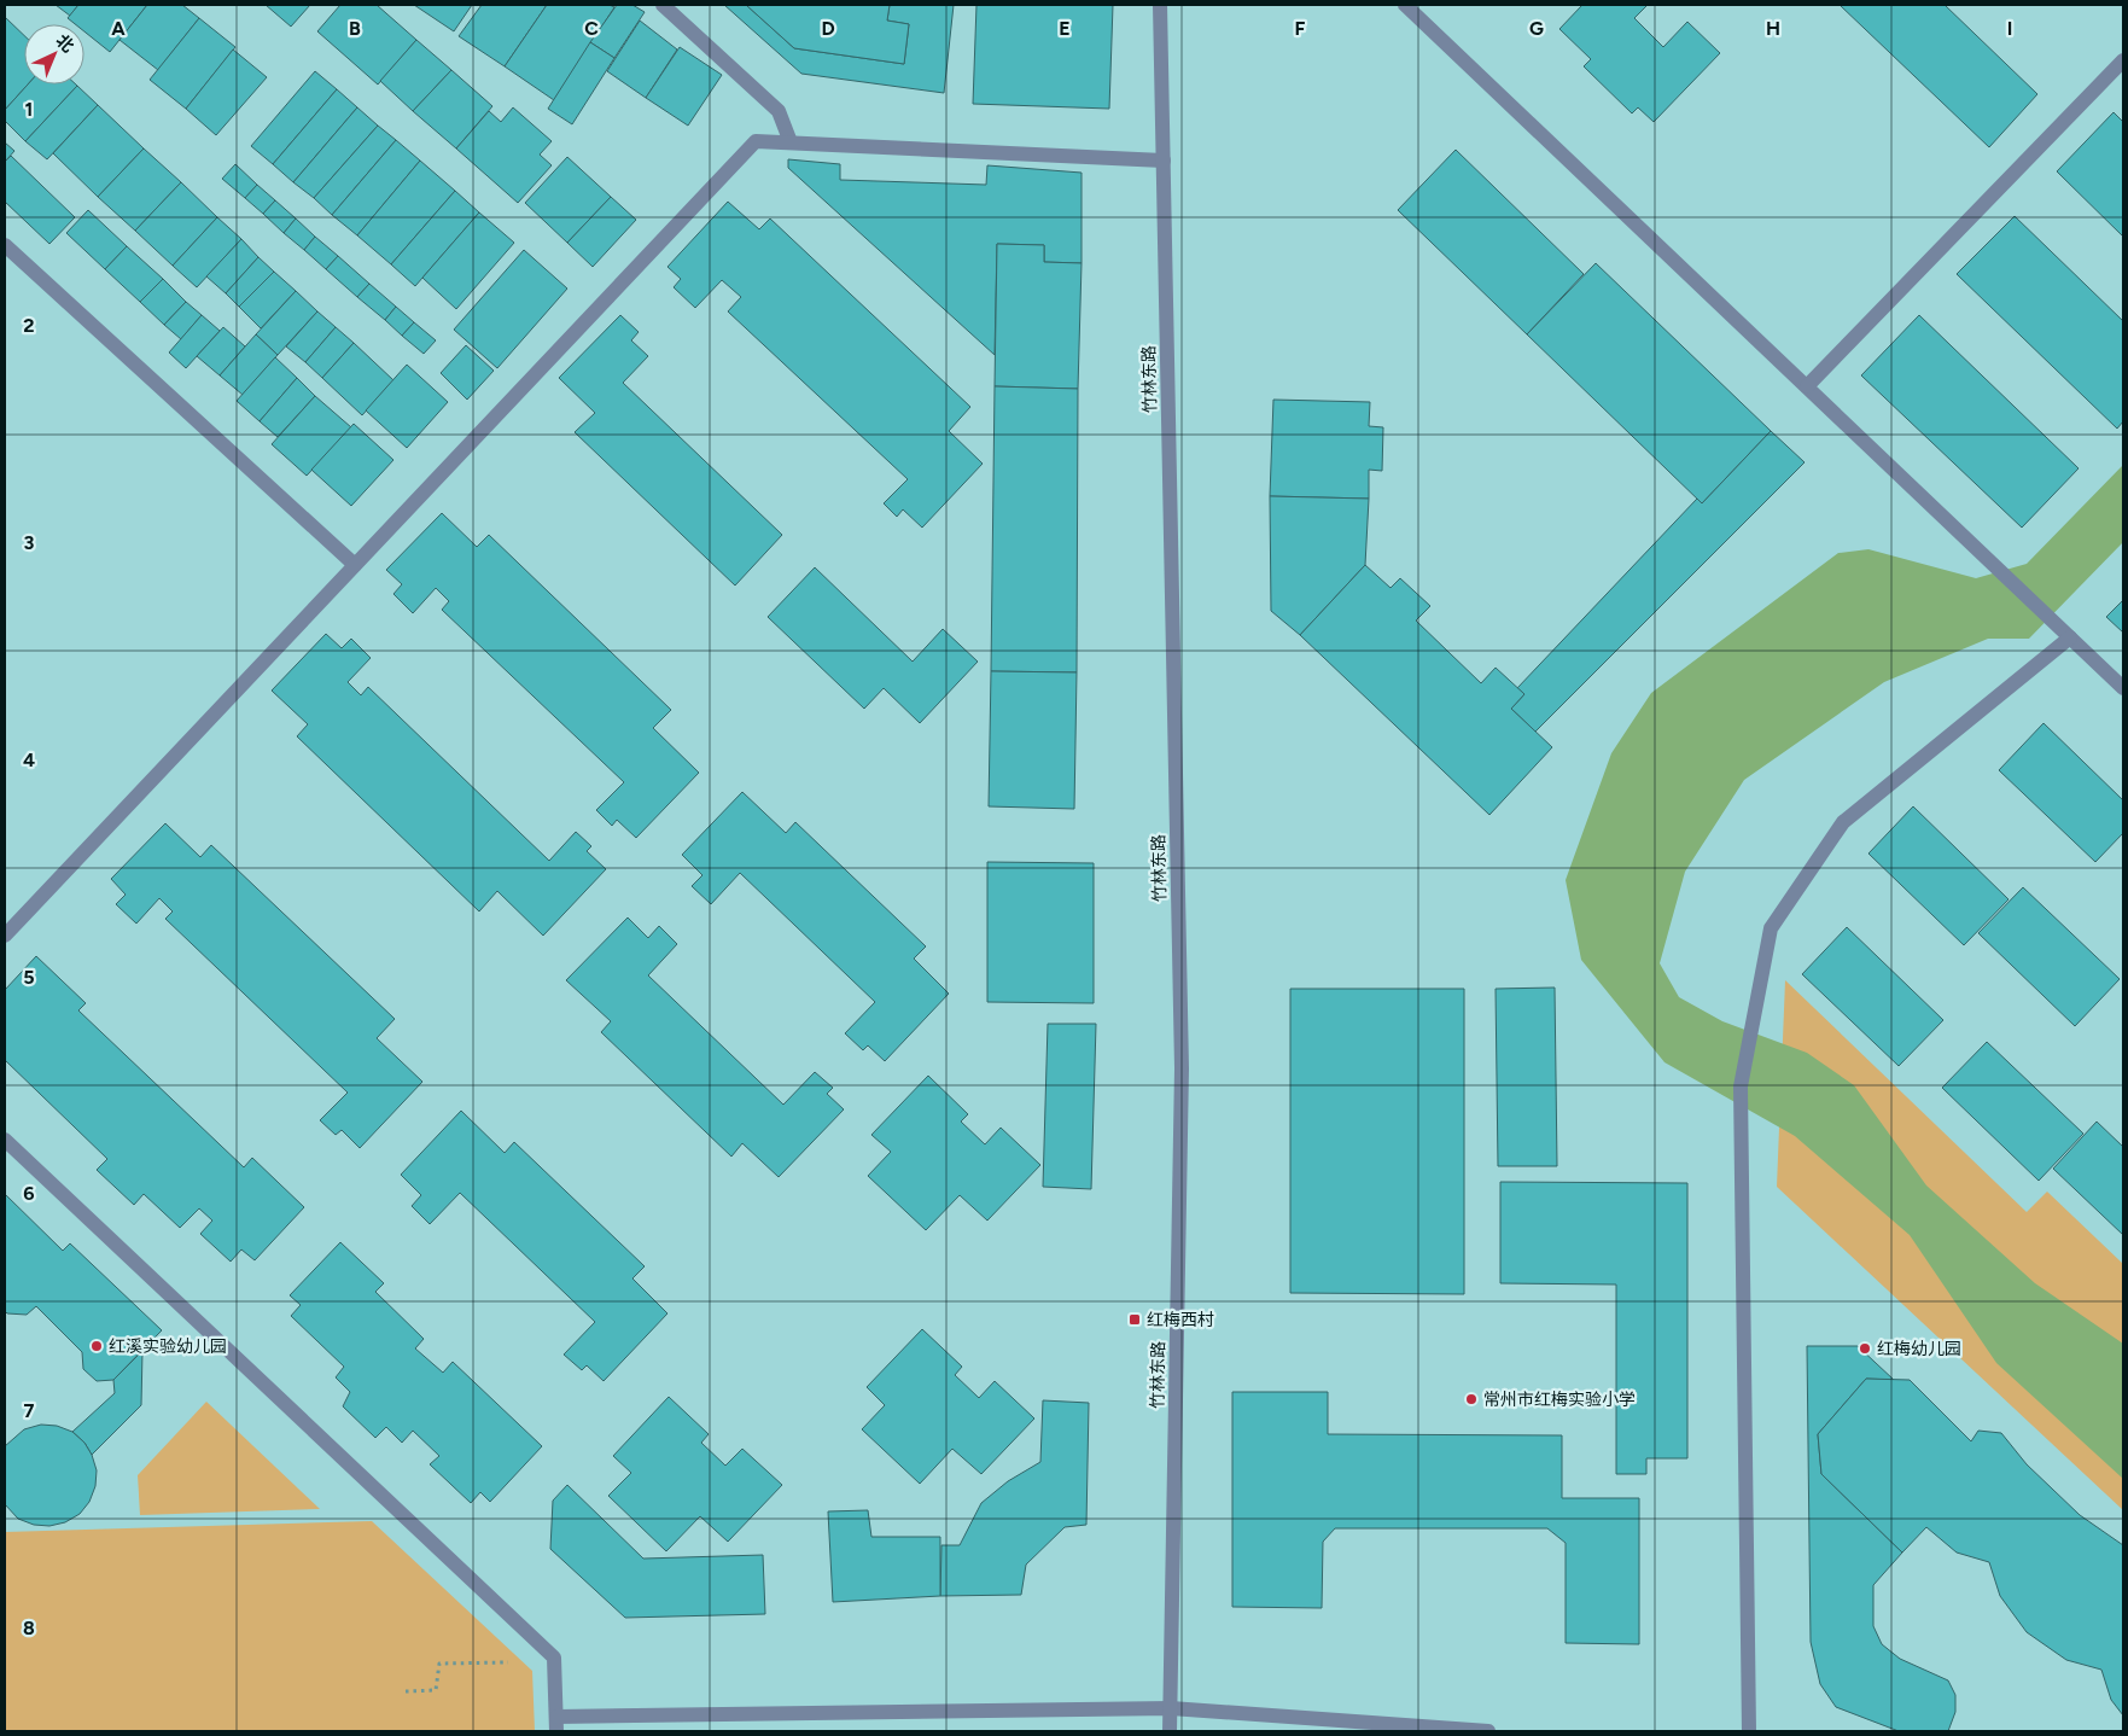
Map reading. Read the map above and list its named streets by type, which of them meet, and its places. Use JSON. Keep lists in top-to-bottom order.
{
  "streets": {
    "street": ["竹林东路"]
  },
  "places": {
    "transit": ["红梅西村"],
    "other": ["红溪实验幼儿园", "红梅幼儿园", "常州市红梅实验小学"]
  },
  "north": "top right",
  "grid": {
    "columns": [
      "A",
      "B",
      "C",
      "D",
      "E",
      "F",
      "G",
      "H",
      "I"
    ],
    "rows": [
      "1",
      "2",
      "3",
      "4",
      "5",
      "6",
      "7",
      "8"
    ]
  }
}
